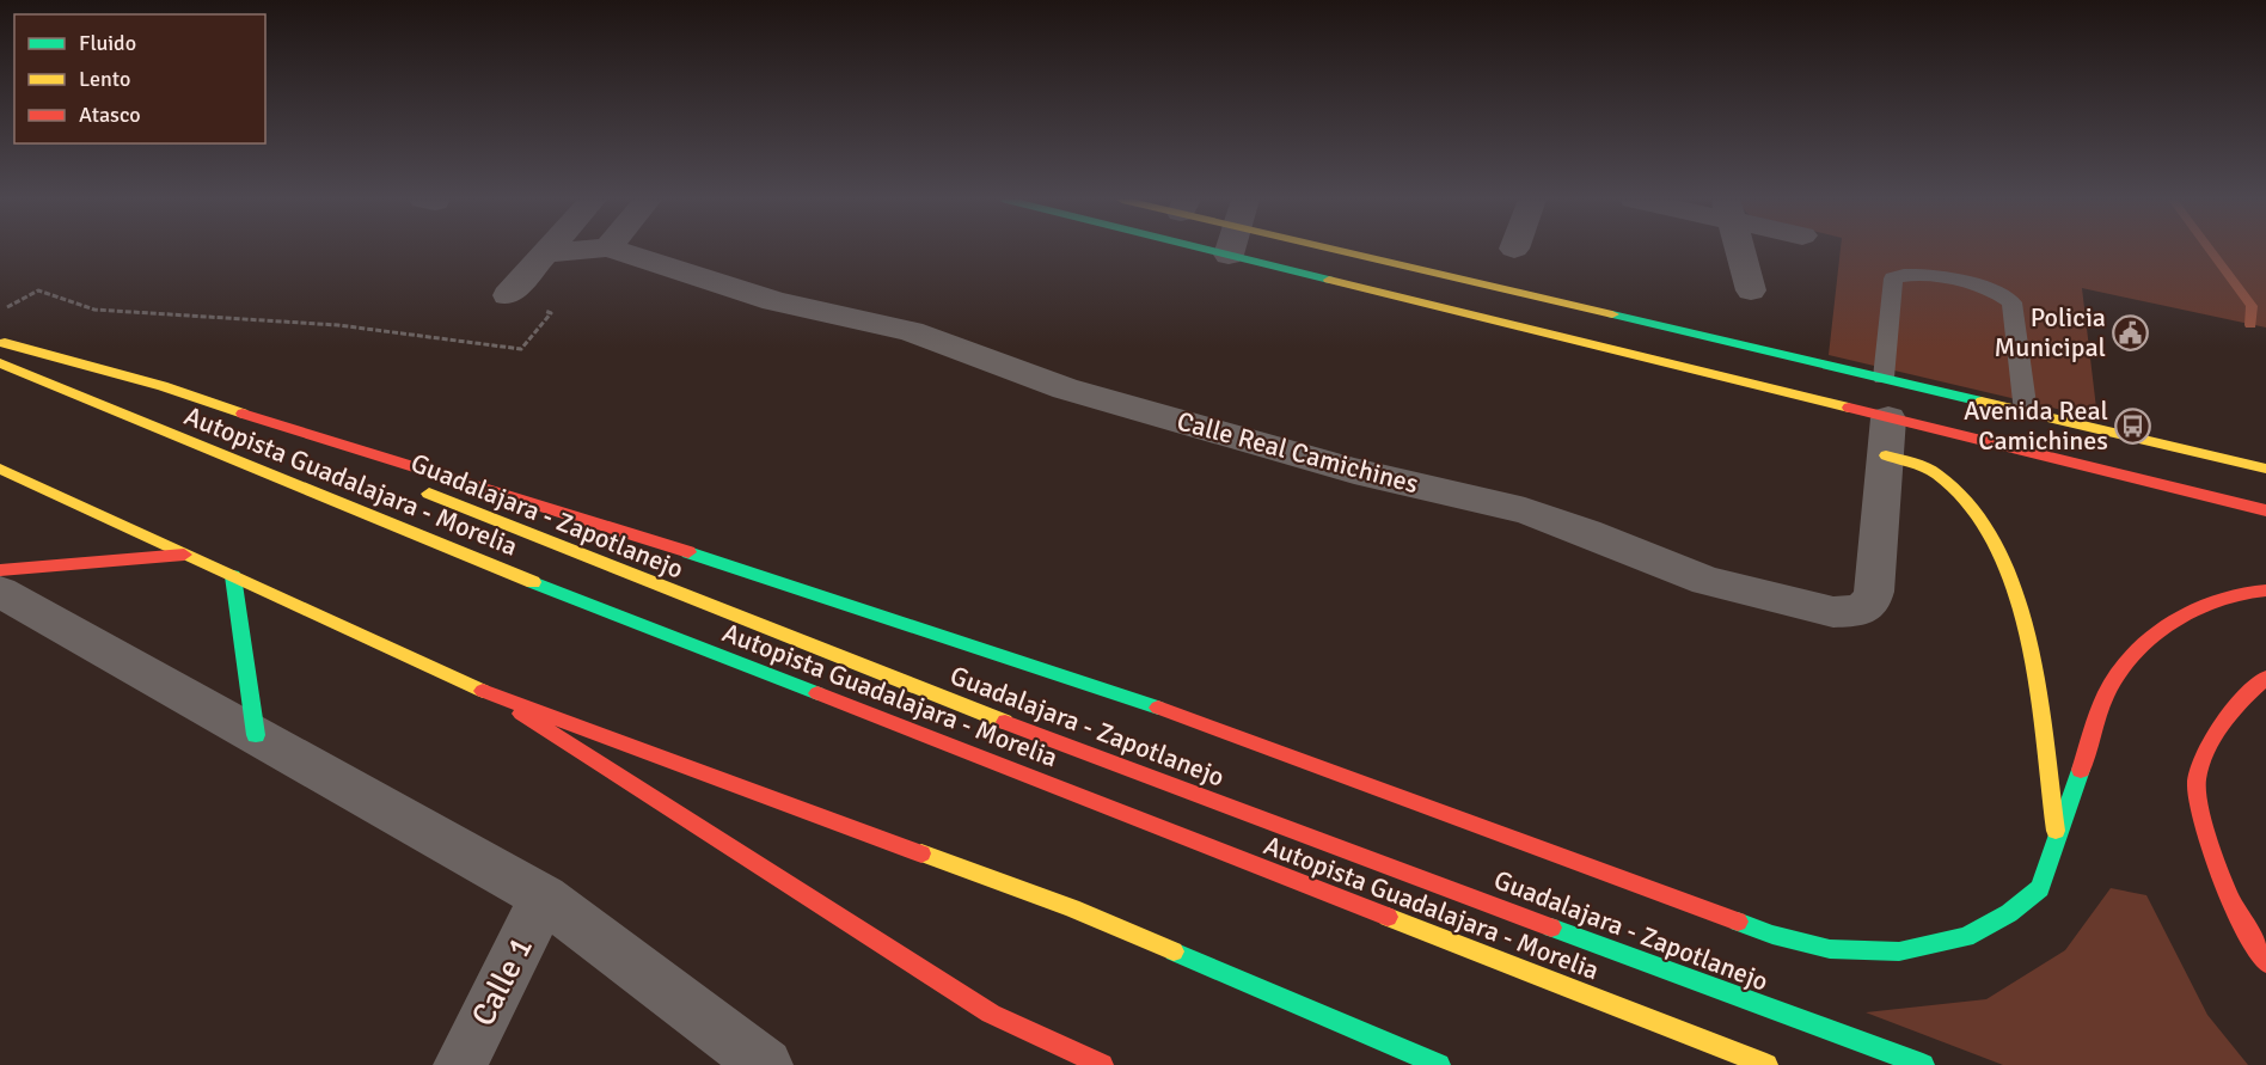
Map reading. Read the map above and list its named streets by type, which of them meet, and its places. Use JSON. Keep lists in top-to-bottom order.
{
  "streets": {
    "main road": ["Autopista Guadalajara - Morelia", "Guadalajara - Zapotlanejo"],
    "street": ["Calle Real Camichines", "Calle 1"]
  },
  "places": {
    "public building": ["Policia Municipal"],
    "bus stop": ["Avenida Real Camichines"]
  },
  "legend": ["Fluido", "Lento", "Atasco"]
}
